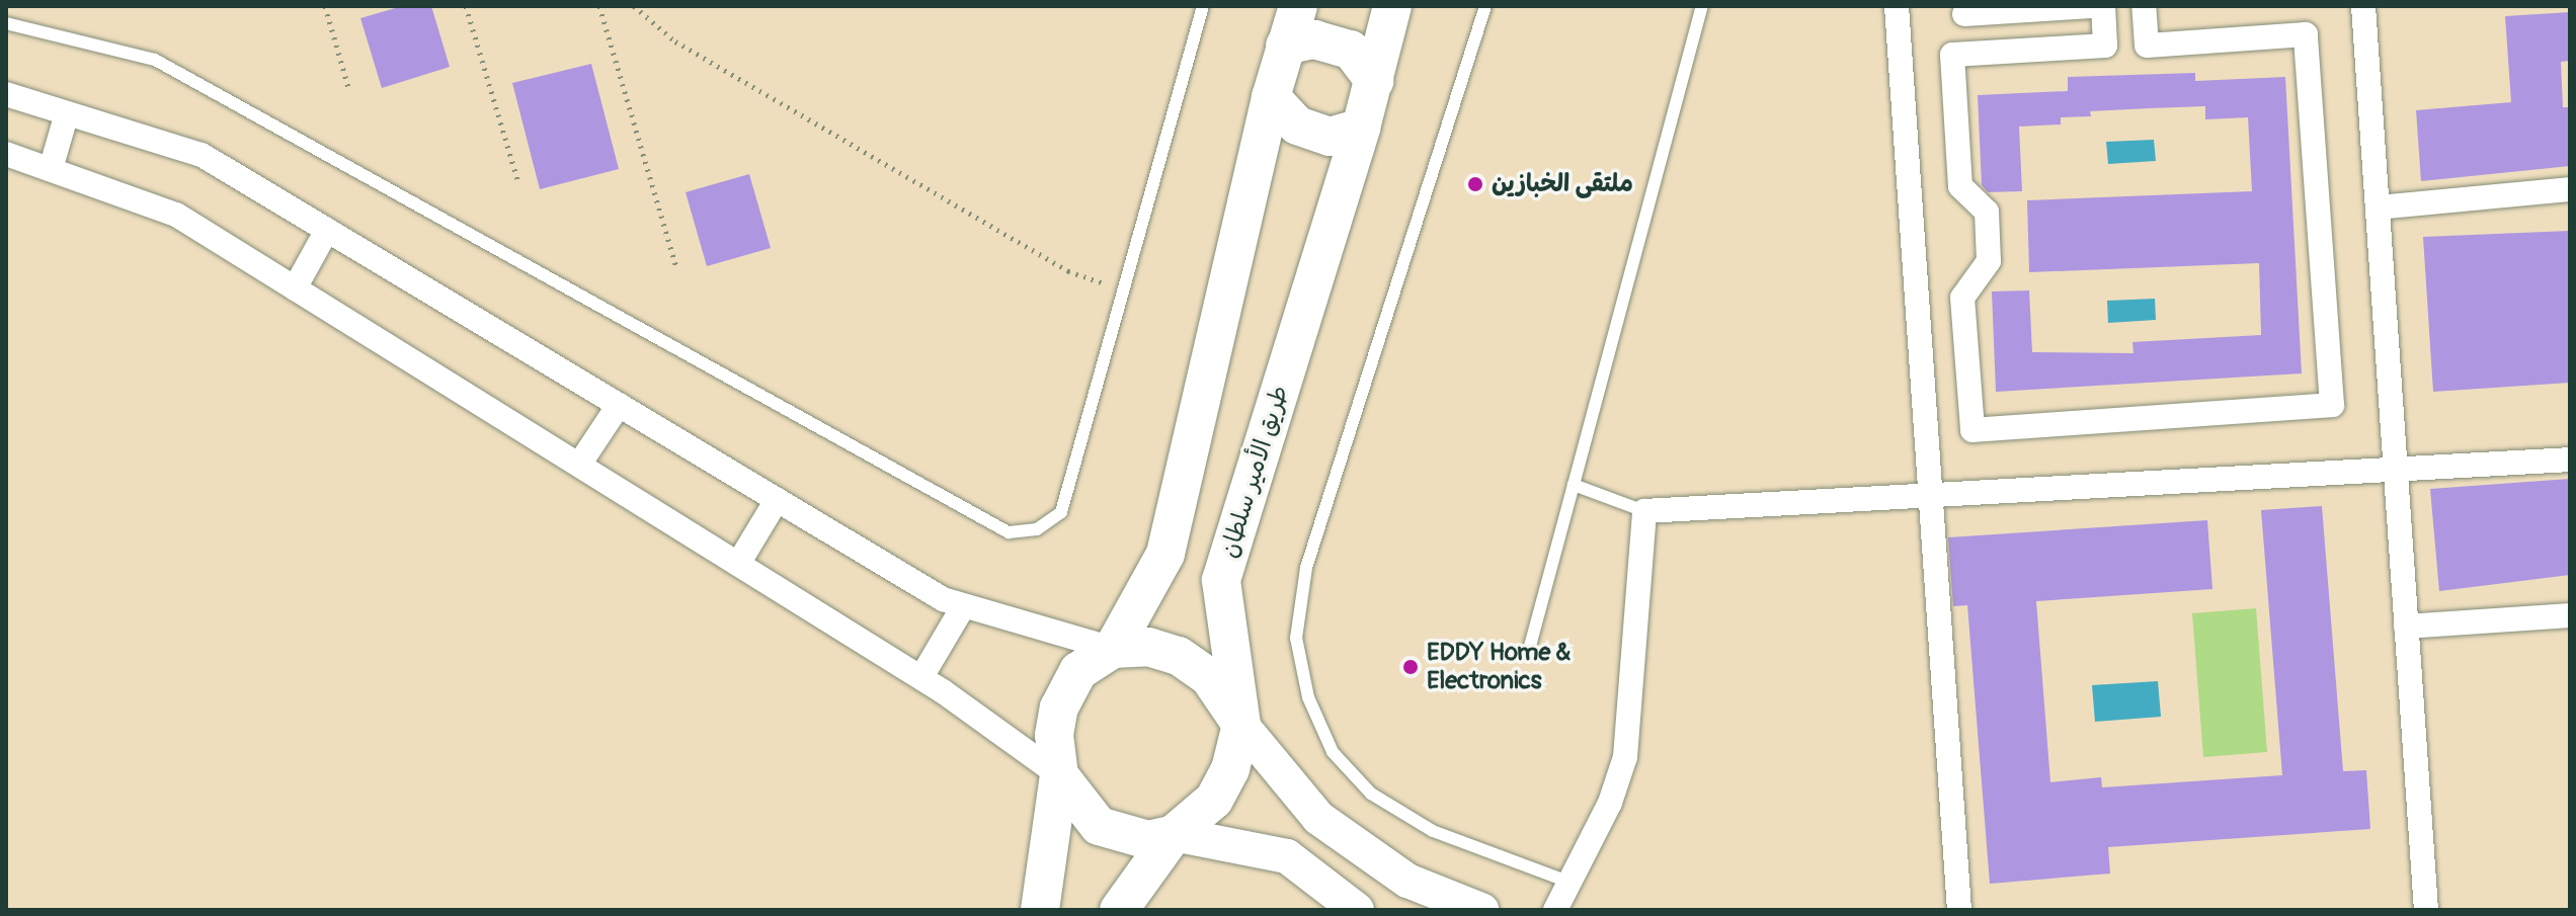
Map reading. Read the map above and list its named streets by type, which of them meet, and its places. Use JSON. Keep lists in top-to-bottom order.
{
  "streets": {
    "main road": ["طريق الأمير سلطان"]
  },
  "places": ["ملتقى الخبازين", "EDDY Home & Electronics"]
}
